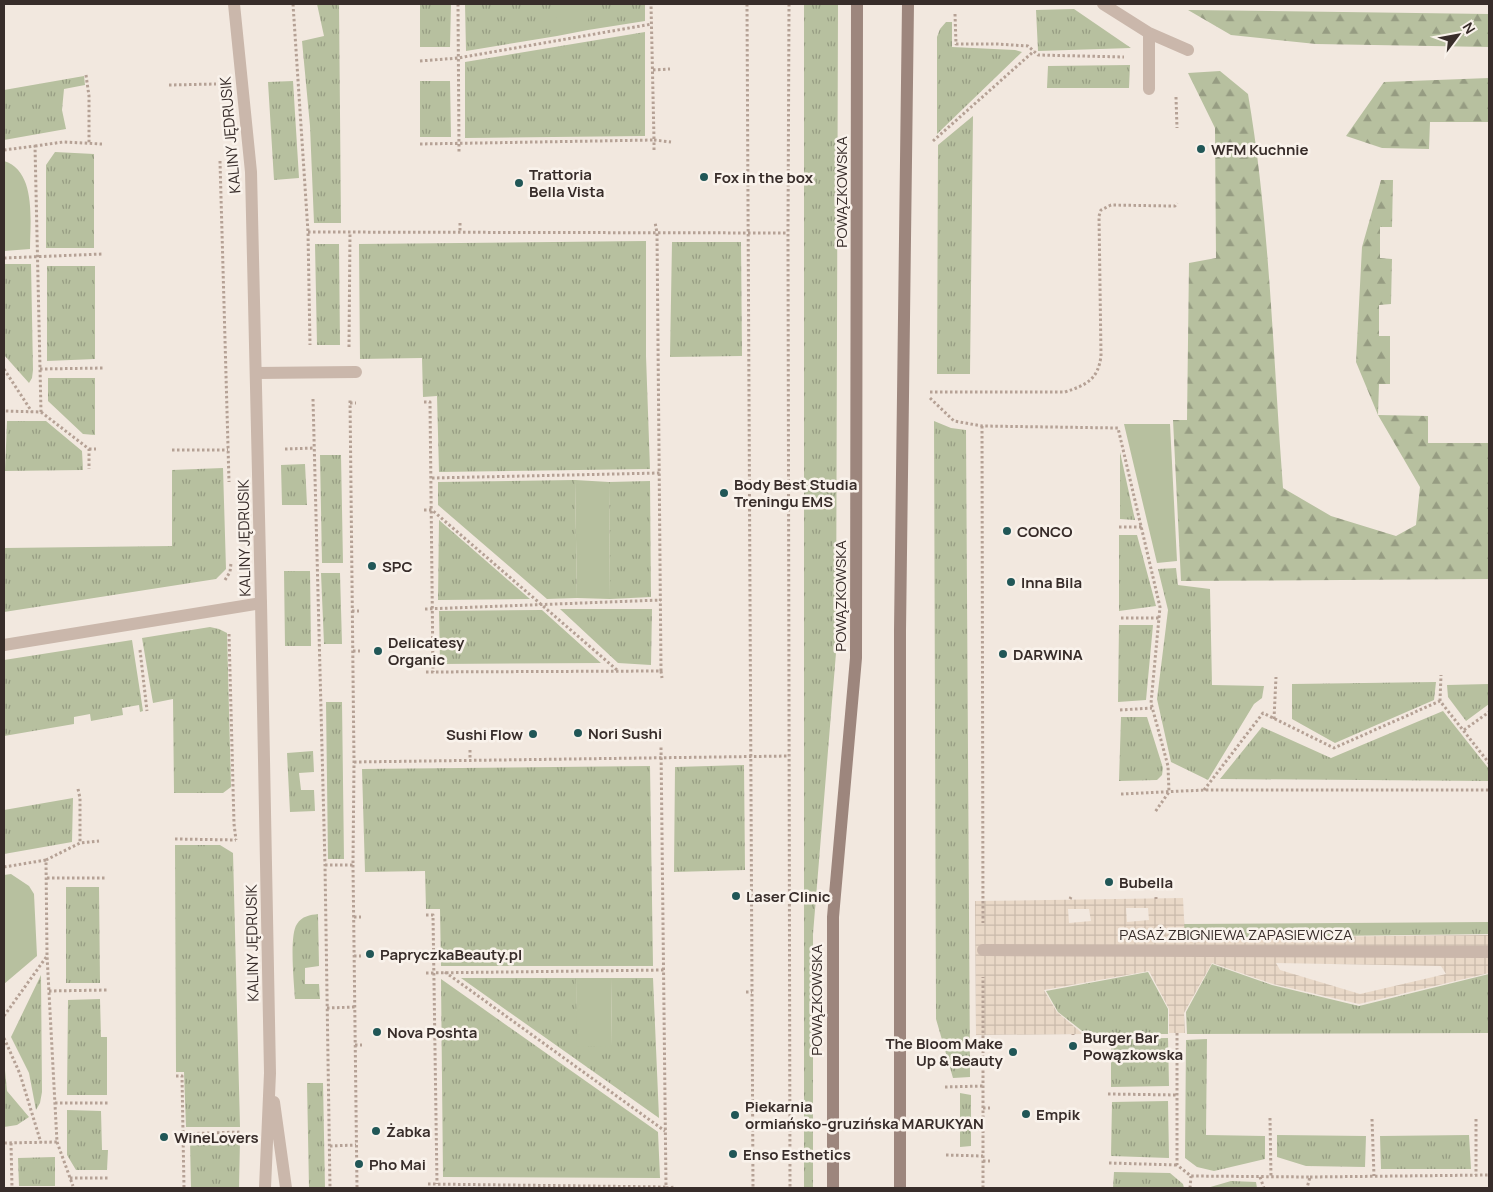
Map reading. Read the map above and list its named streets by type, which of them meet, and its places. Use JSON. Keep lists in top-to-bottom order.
{
  "streets": {
    "main road": ["POWĄZKOWSKA"],
    "street": ["KALINY JĘDRUSIK", "PASAŻ ZBIGNIEWA ZAPASIEWICZA"]
  },
  "places": [
    "WFM Kuchnie",
    "Fox in the box",
    "Trattoria Bella Vista",
    "Body Best Studia Treningu EMS",
    "CONCO",
    "SPC",
    "Inna Bila",
    "Delicatesy Organic",
    "DARWINA",
    "Nori Sushi",
    "Sushi Flow",
    "Bubella",
    "Laser Clinic",
    "PapryczkaBeauty.pl",
    "Nova Poshta",
    "Burger Bar Powązkowska",
    "The Bloom Make Up & Beauty",
    "Empik",
    "Piekarnia ormiańsko-gruzińska MARUKYAN",
    "Żabka",
    "WineLovers",
    "Enso Esthetics",
    "Pho Mai"
  ],
  "north": "top right"
}
